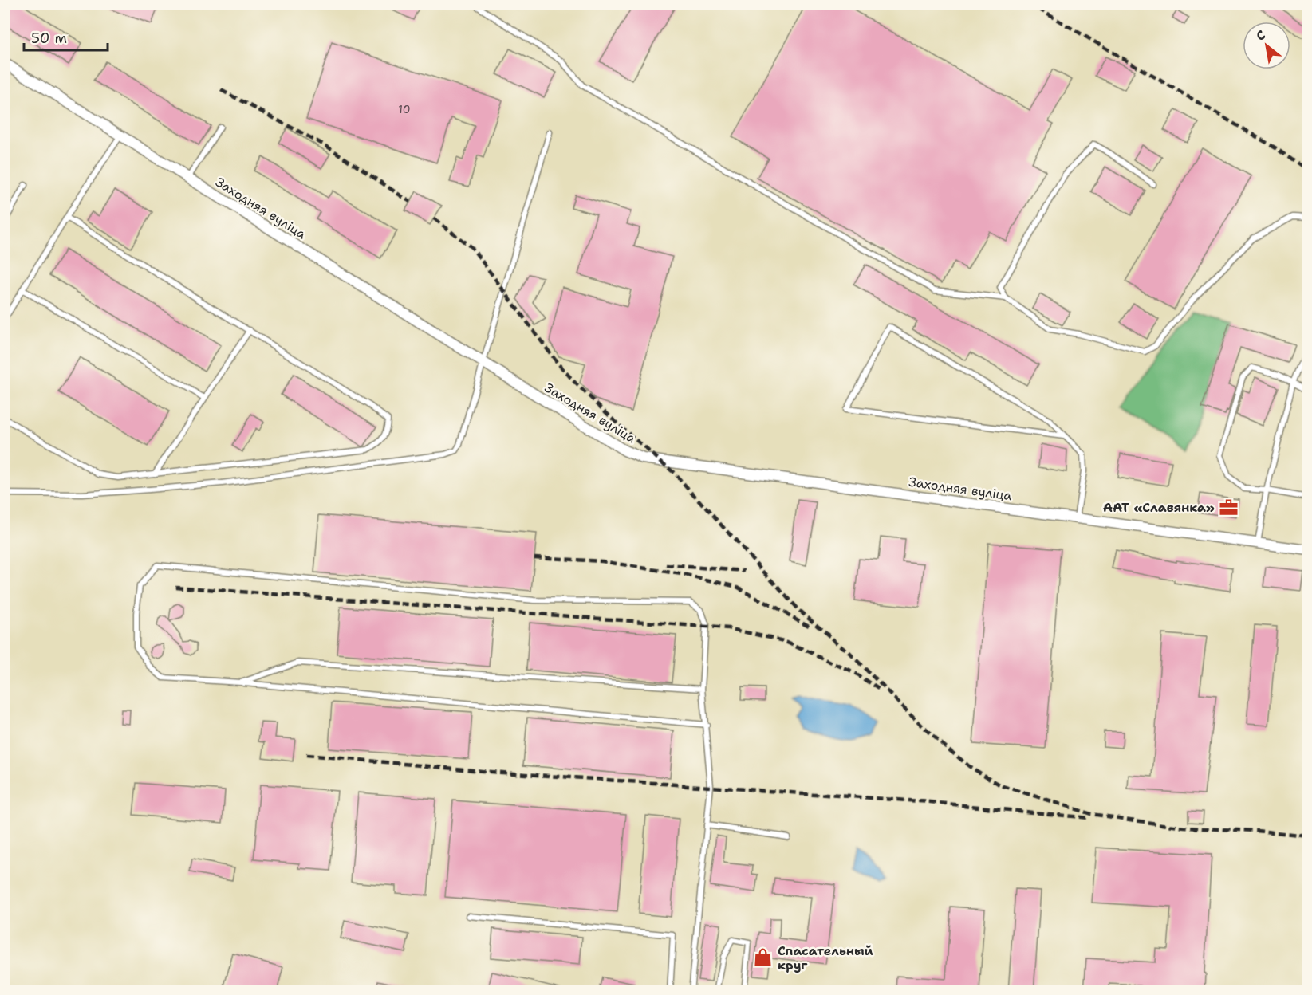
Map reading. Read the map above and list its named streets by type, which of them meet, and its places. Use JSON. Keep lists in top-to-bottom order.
{
  "streets": {
    "street": ["Заходняя вуліца"]
  },
  "places": {
    "office": ["ААТ «Славянка»"],
    "shop": ["Спасательный круг"]
  },
  "house_numbers": ["10"],
  "scale_bar": "50 m",
  "north": "top left"
}
